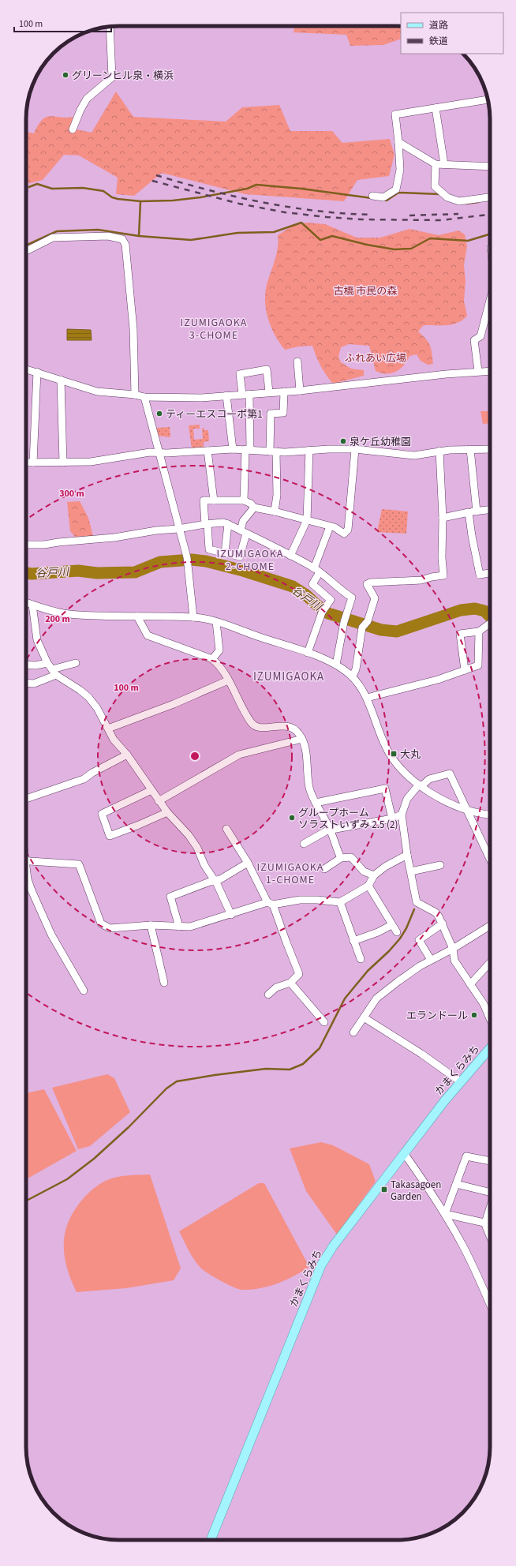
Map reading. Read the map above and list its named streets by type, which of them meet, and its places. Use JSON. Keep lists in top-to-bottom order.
{
  "streets": {
    "main road": ["かまくらみち"]
  },
  "districts": [
    "IZUMIGAOKA 3-CHOME",
    "IZUMIGAOKA 2-CHOME",
    "IZUMIGAOKA",
    "IZUMIGAOKA 1-CHOME"
  ],
  "water": ["谷戸川"],
  "parks": ["古橋 市民の森", "ふれあい広場"],
  "places": {
    "other": [
      "グリーンヒル泉・横浜",
      "ティーエスコーポ第1",
      "泉ケ丘幼稚園",
      "グループホーム ソラストいずみ 2.5 (2)",
      "エランドール"
    ],
    "transit": ["大丸", "Takasagoen Garden"]
  },
  "legend": ["道路", "鉄道"],
  "scale_bar": "100 m",
  "rings": ["300 m", "200 m", "100 m"]
}
